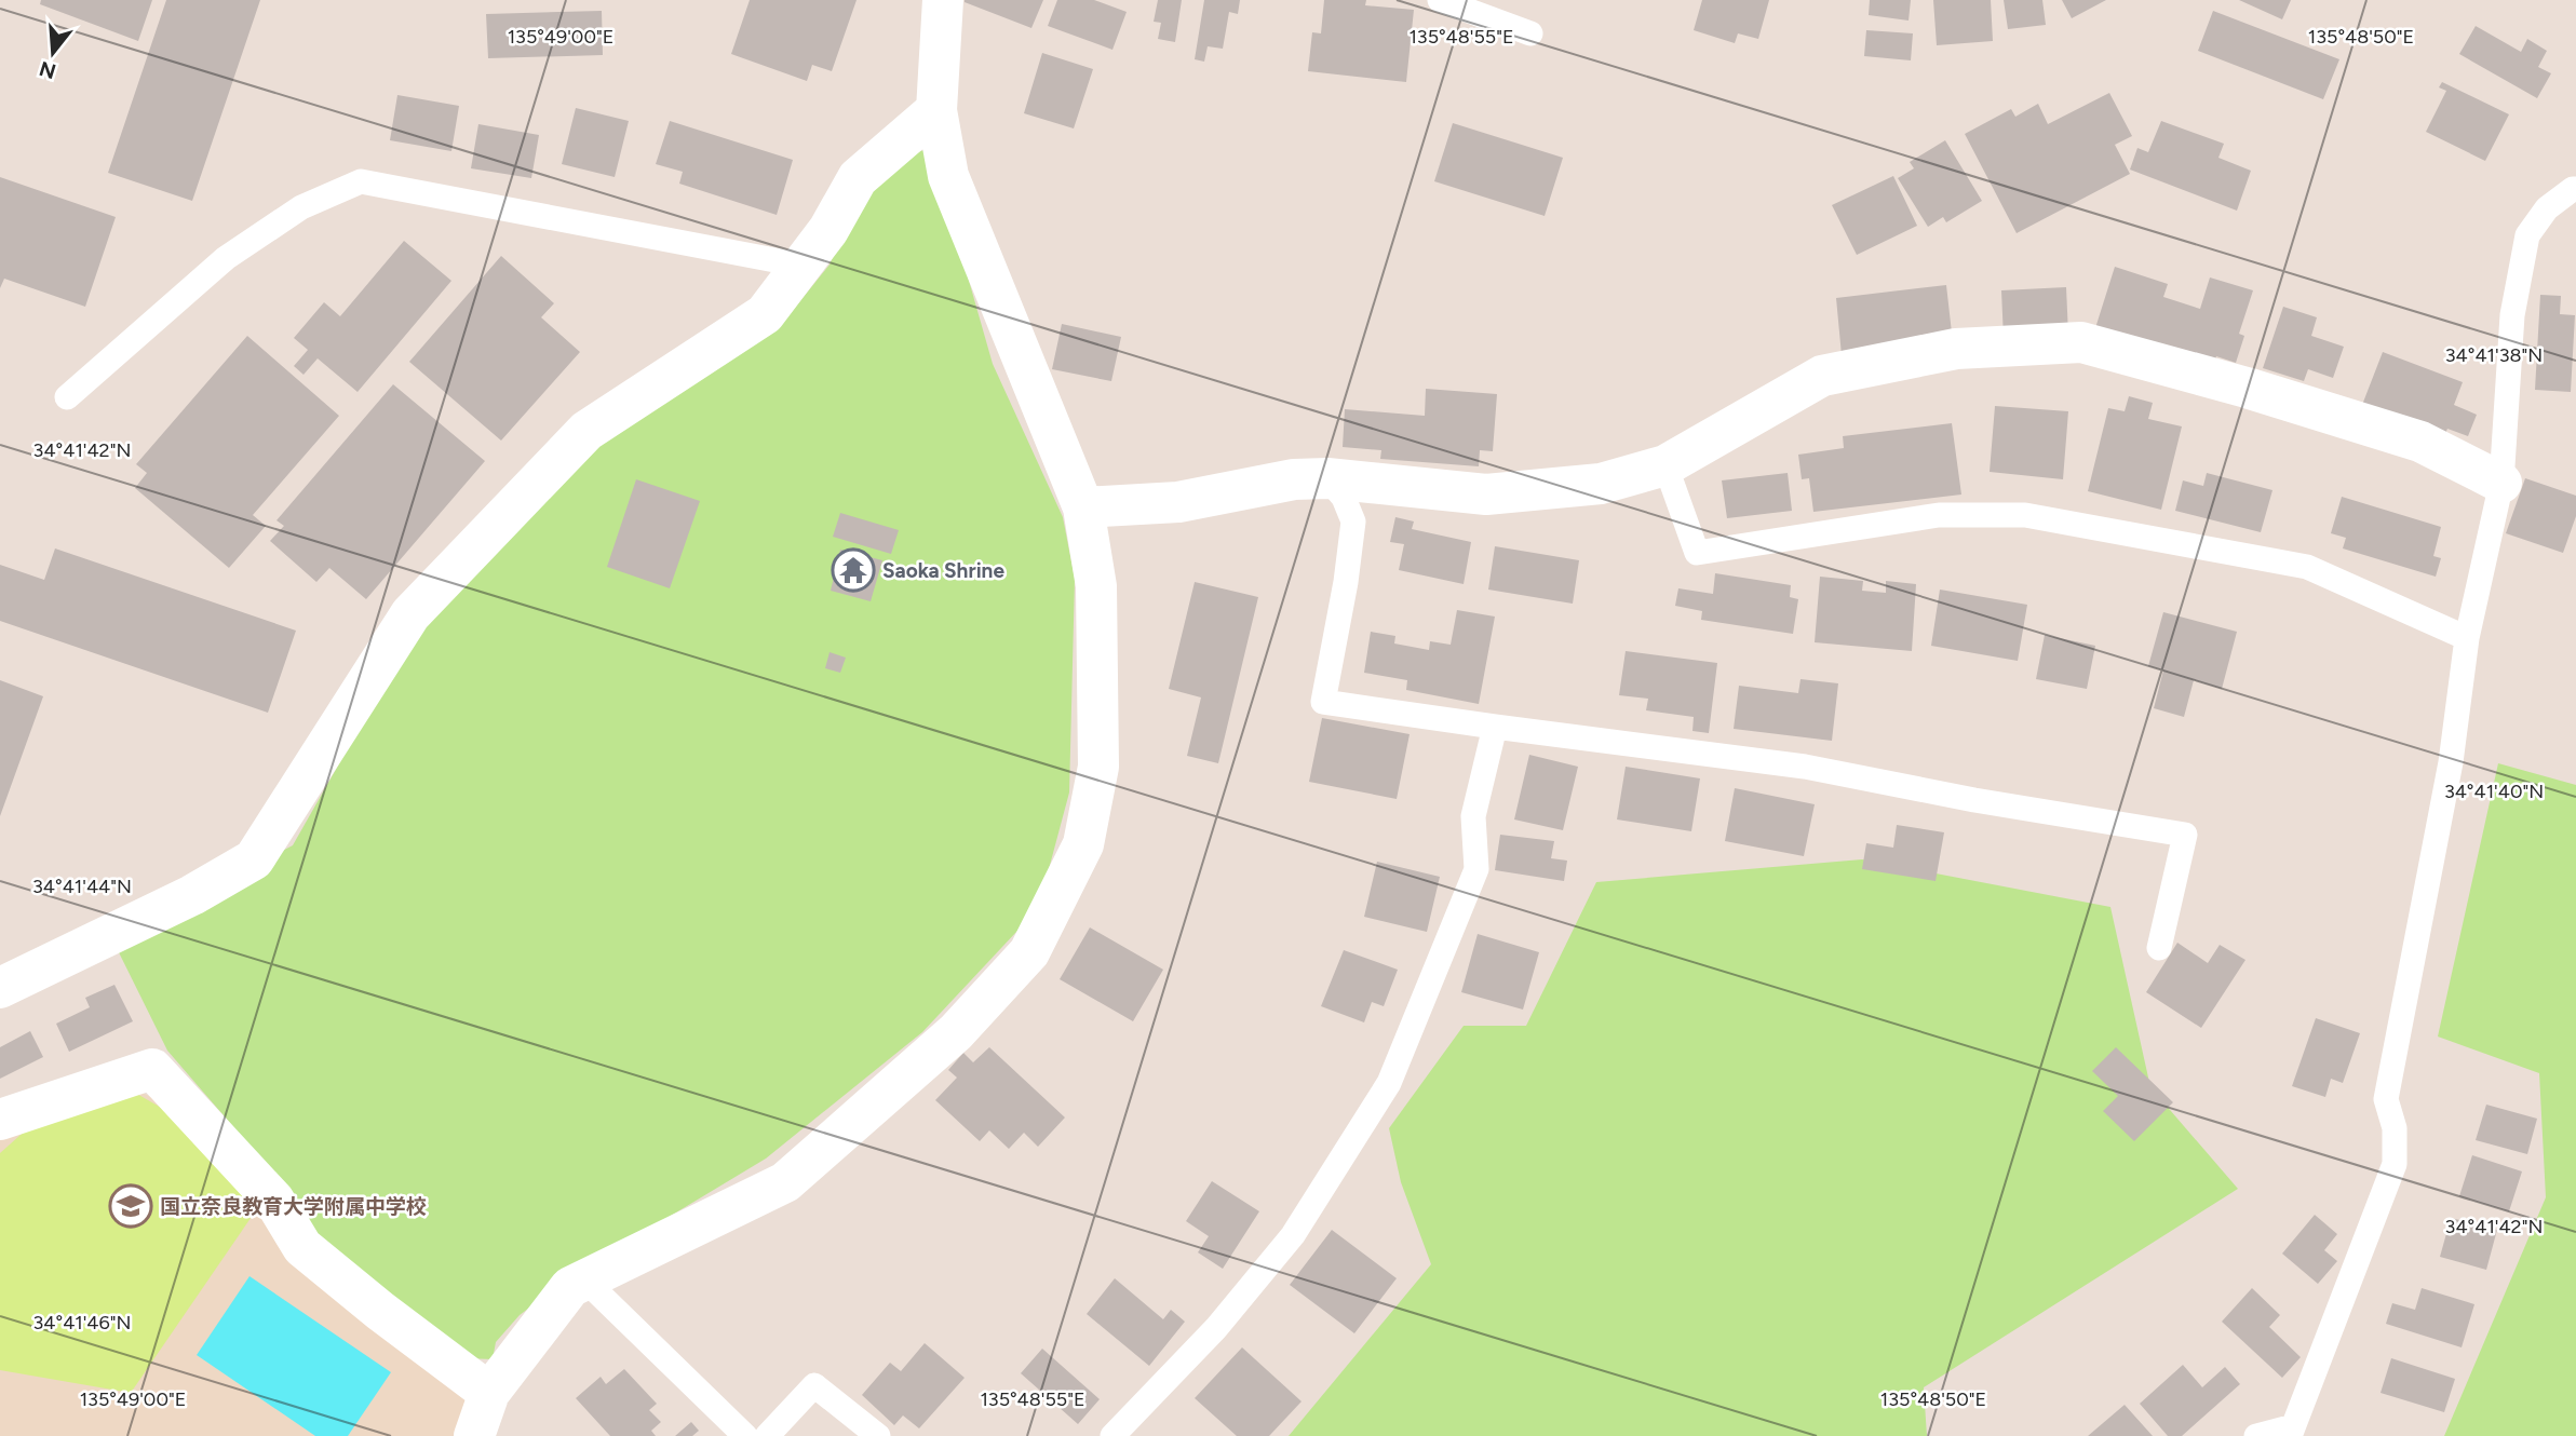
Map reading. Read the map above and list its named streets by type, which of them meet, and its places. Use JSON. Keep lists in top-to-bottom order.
{
  "places": {
    "temple": ["Saoka Shrine"],
    "school or university": ["国立奈良教育大学附属中学校"]
  },
  "north": "bottom",
  "coordinates": [
    "135°49'00\"E",
    "135°48'55\"E",
    "135°48'50\"E",
    "34°41'38\"N",
    "34°41'42\"N",
    "34°41'40\"N",
    "34°41'44\"N",
    "34°41'46\"N"
  ]
}
